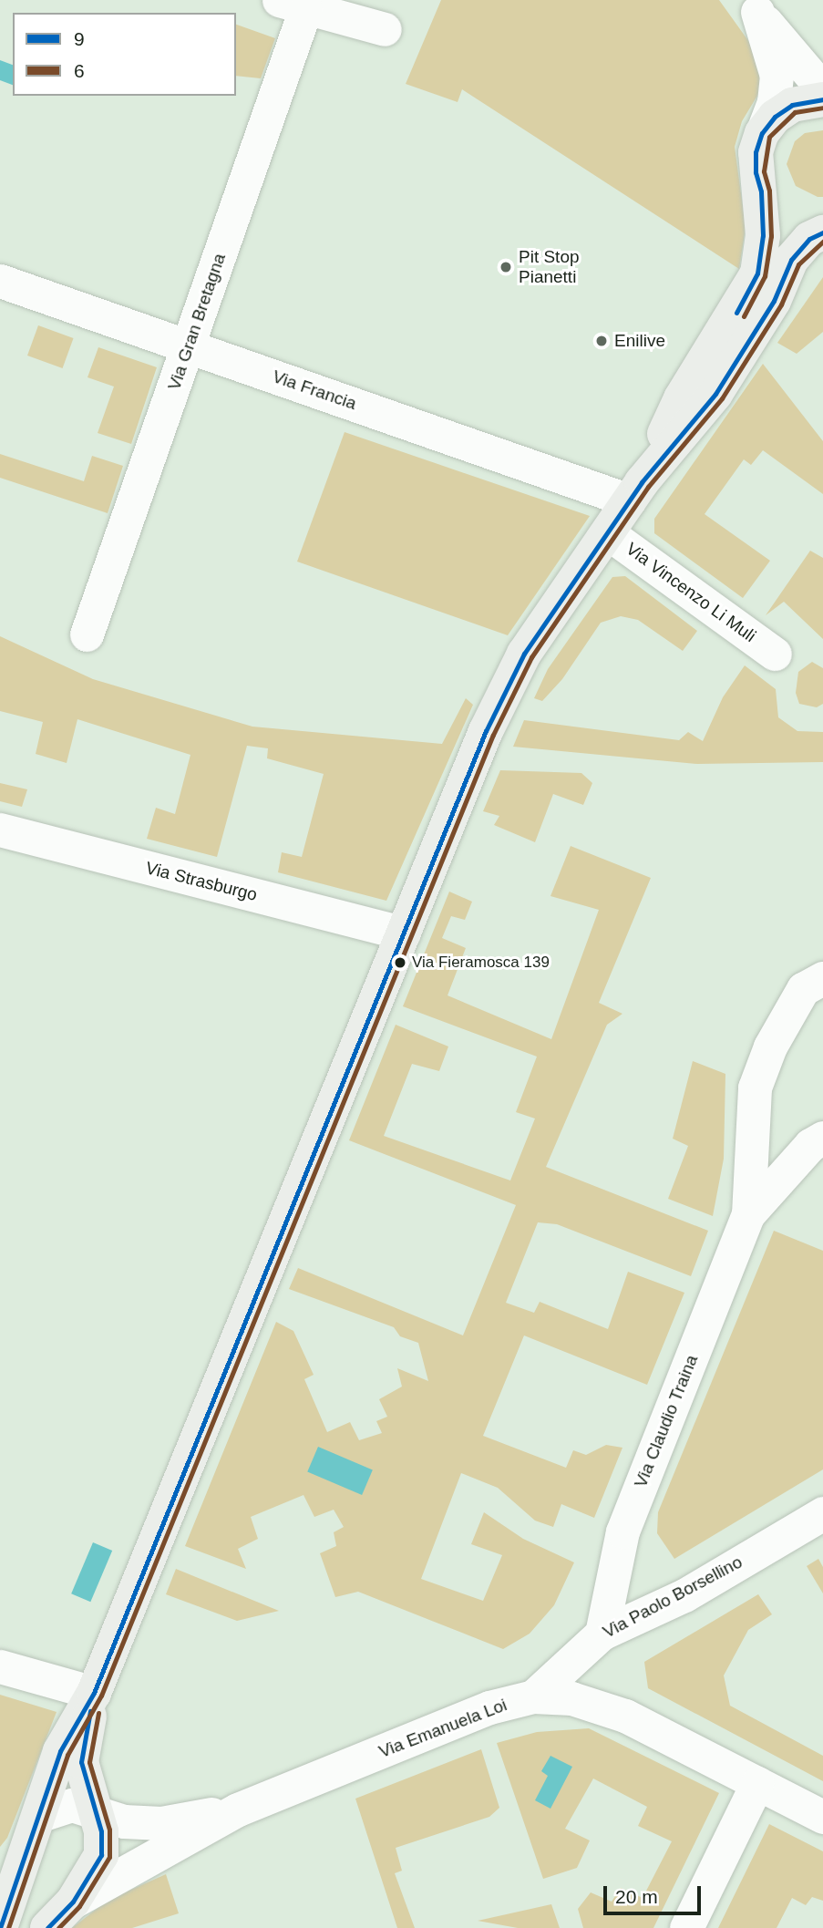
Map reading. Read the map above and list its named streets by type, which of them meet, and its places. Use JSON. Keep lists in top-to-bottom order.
{
  "streets": {
    "street": [
      "Via Gran Bretagna",
      "Via Francia",
      "Via Vincenzo Li Muli",
      "Via Strasburgo",
      "Via Claudio Traina",
      "Via Paolo Borsellino",
      "Via Emanuela Loi"
    ]
  },
  "crossings": [
    ["Via Gran Bretagna", "Via Francia"],
    ["Via Claudio Traina", "Via Paolo Borsellino"],
    ["Via Paolo Borsellino", "Via Emanuela Loi"]
  ],
  "places": ["Pit Stop Pianetti", "Enilive", "Via Fieramosca 139"],
  "lines": ["transit line 9", "transit line 6"],
  "legend": ["9", "6"],
  "scale_bar": "20 m"
}
